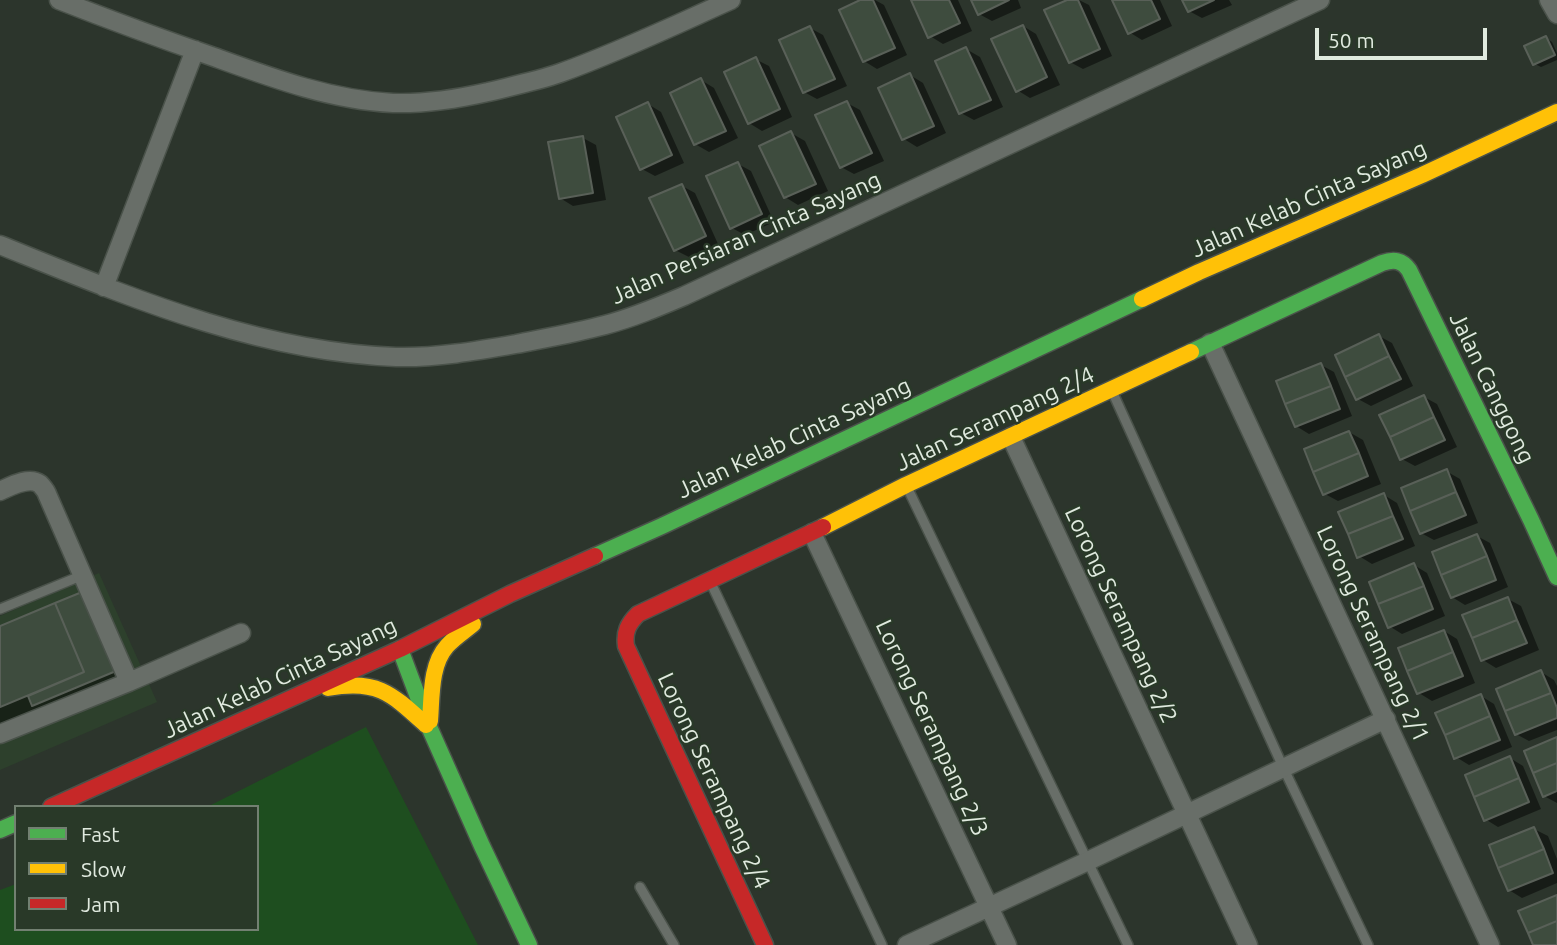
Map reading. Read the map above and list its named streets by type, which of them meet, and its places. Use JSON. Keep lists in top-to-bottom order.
{
  "streets": {
    "main road": [
      "Jalan Kelab Cinta Sayang",
      "Jalan Canggong",
      "Jalan Serampang 2/4",
      "Lorong Serampang 2/4"
    ],
    "street": [
      "Jalan Persiaran Cinta Sayang",
      "Lorong Serampang 2/2",
      "Lorong Serampang 2/1",
      "Lorong Serampang 2/3"
    ]
  },
  "crossings": [
    ["Jalan Canggong", "Jalan Serampang 2/4"],
    ["Jalan Serampang 2/4", "Lorong Serampang 2/2"],
    ["Jalan Serampang 2/4", "Lorong Serampang 2/1"],
    ["Jalan Serampang 2/4", "Lorong Serampang 2/3"],
    ["Jalan Serampang 2/4", "Lorong Serampang 2/4"]
  ],
  "legend": ["Fast", "Slow", "Jam"],
  "scale_bar": "50 m"
}
